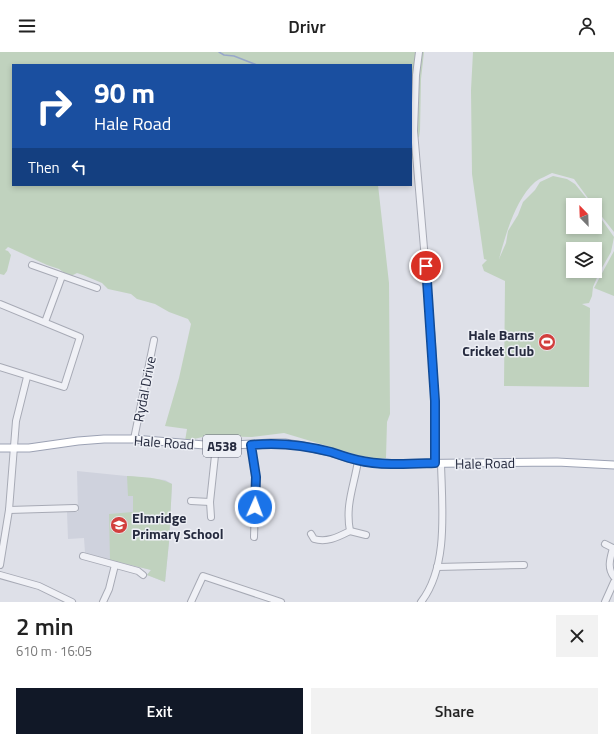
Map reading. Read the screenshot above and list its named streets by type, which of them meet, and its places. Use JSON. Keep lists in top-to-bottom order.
{
  "streets": {
    "main road": ["Hale Road", "A538"],
    "street": ["Rydal Drive"]
  },
  "crossings": [
    ["Rydal Drive", "Hale Road"]
  ],
  "places": {
    "sports": ["Hale Barns Cricket Club"],
    "school or university": ["Elmridge Primary School"]
  },
  "north": "top left",
  "page": {
    "header": "Drivr",
    "turn": ["90 m", "Hale Road"],
    "then": "Then",
    "heading": ["2 min", "610 m · 16:05"],
    "buttons": ["Exit", "Share"]
  }
}
